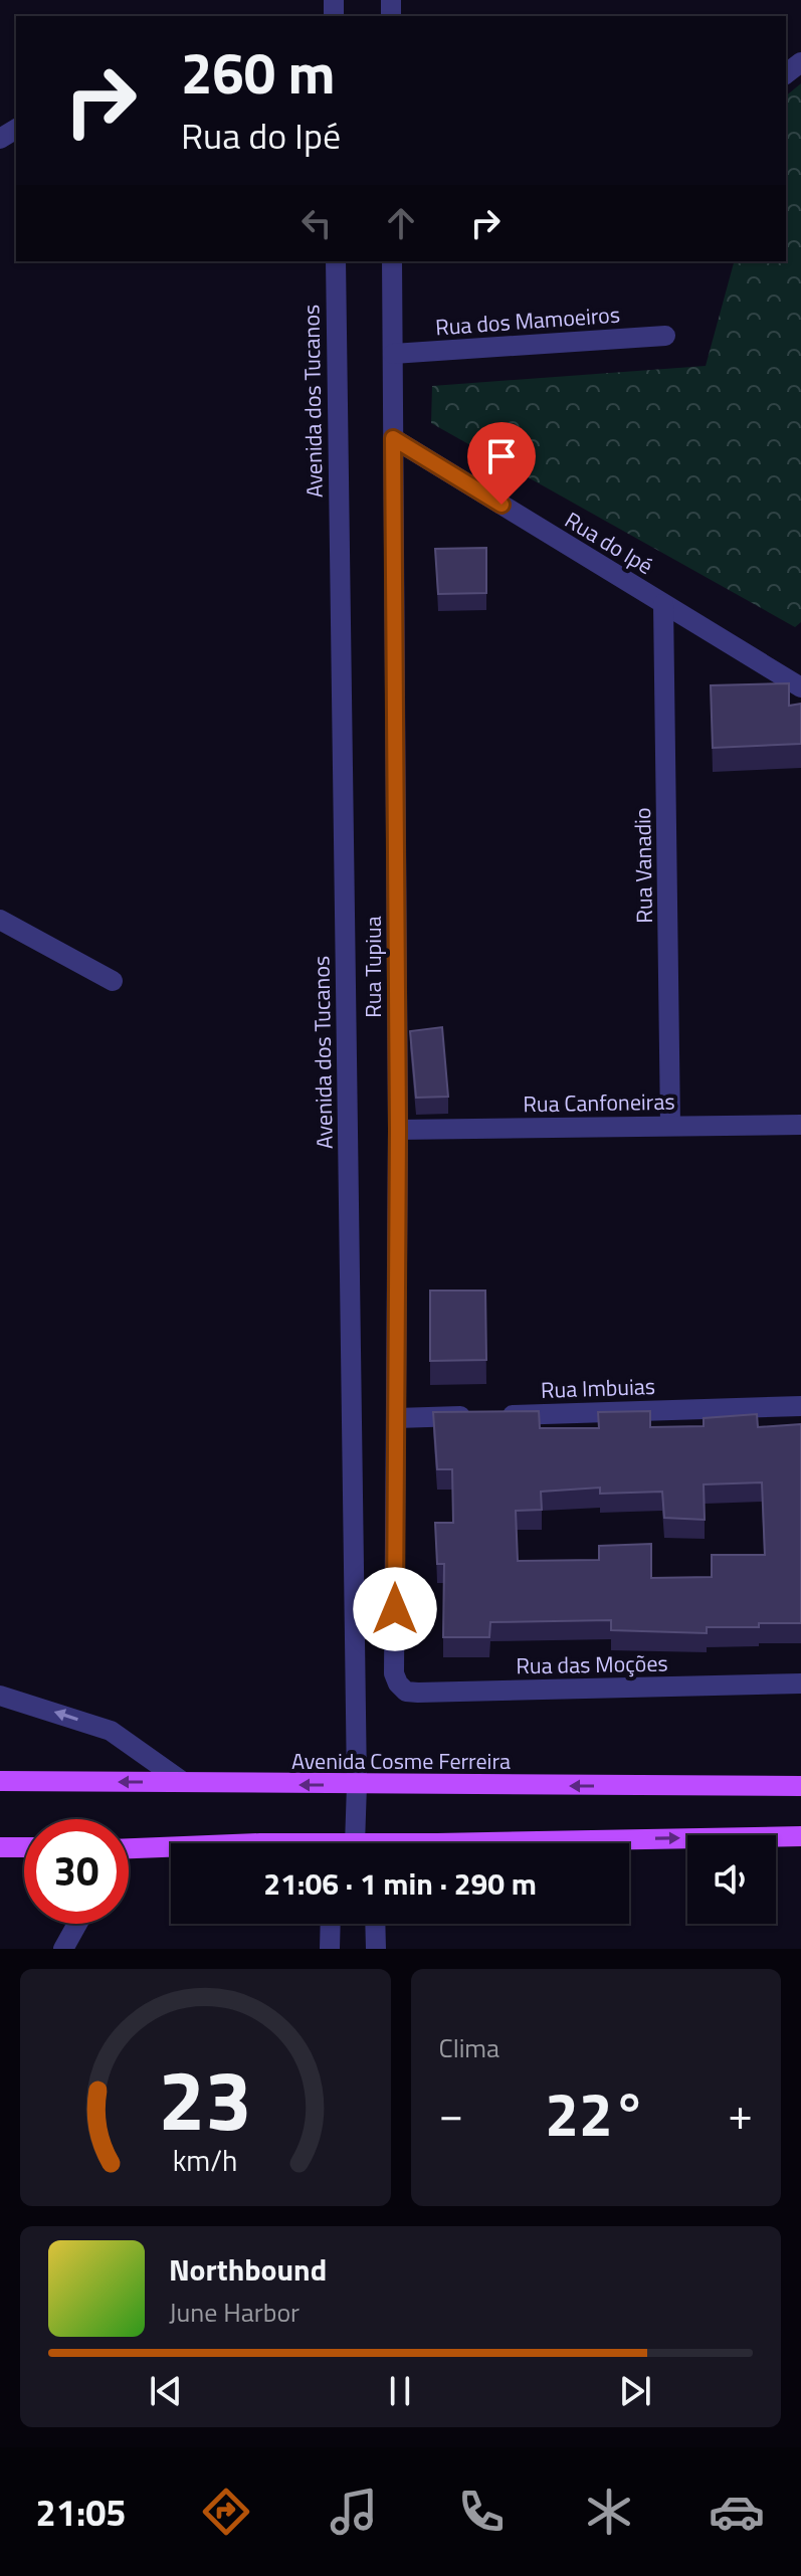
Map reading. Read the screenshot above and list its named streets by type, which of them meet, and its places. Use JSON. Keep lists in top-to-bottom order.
{
  "streets": {
    "main road": ["Avenida Cosme Ferreira"],
    "street": [
      "Rua dos Mamoeiros",
      "Avenida dos Tucanos",
      "Rua do Ipé",
      "Rua Vanadio",
      "Rua Tupiua",
      "Rua Canfoneiras",
      "Rua Imbuias",
      "Rua das Moções"
    ]
  },
  "crossings": [
    ["Rua dos Mamoeiros", "Rua Tupiua"],
    ["Avenida dos Tucanos", "Avenida Cosme Ferreira"],
    ["Rua do Ipé", "Rua Vanadio"],
    ["Rua do Ipé", "Rua Tupiua"],
    ["Rua Vanadio", "Rua Canfoneiras"],
    ["Rua Tupiua", "Rua Canfoneiras"],
    ["Rua Tupiua", "Rua Imbuias"],
    ["Rua Tupiua", "Rua das Moções"]
  ],
  "page": {
    "turn": ["260 m", "Rua do Ipé"],
    "limit": "30",
    "trip": "21:06 · 1 min · 290 m",
    "tile": "Clima",
    "heat": ["−", "22°", "+"],
    "song": ["Northbound", "June Harbor"],
    "tabs": "21:05",
    "gauge": ["23", "km/h"]
  }
}
